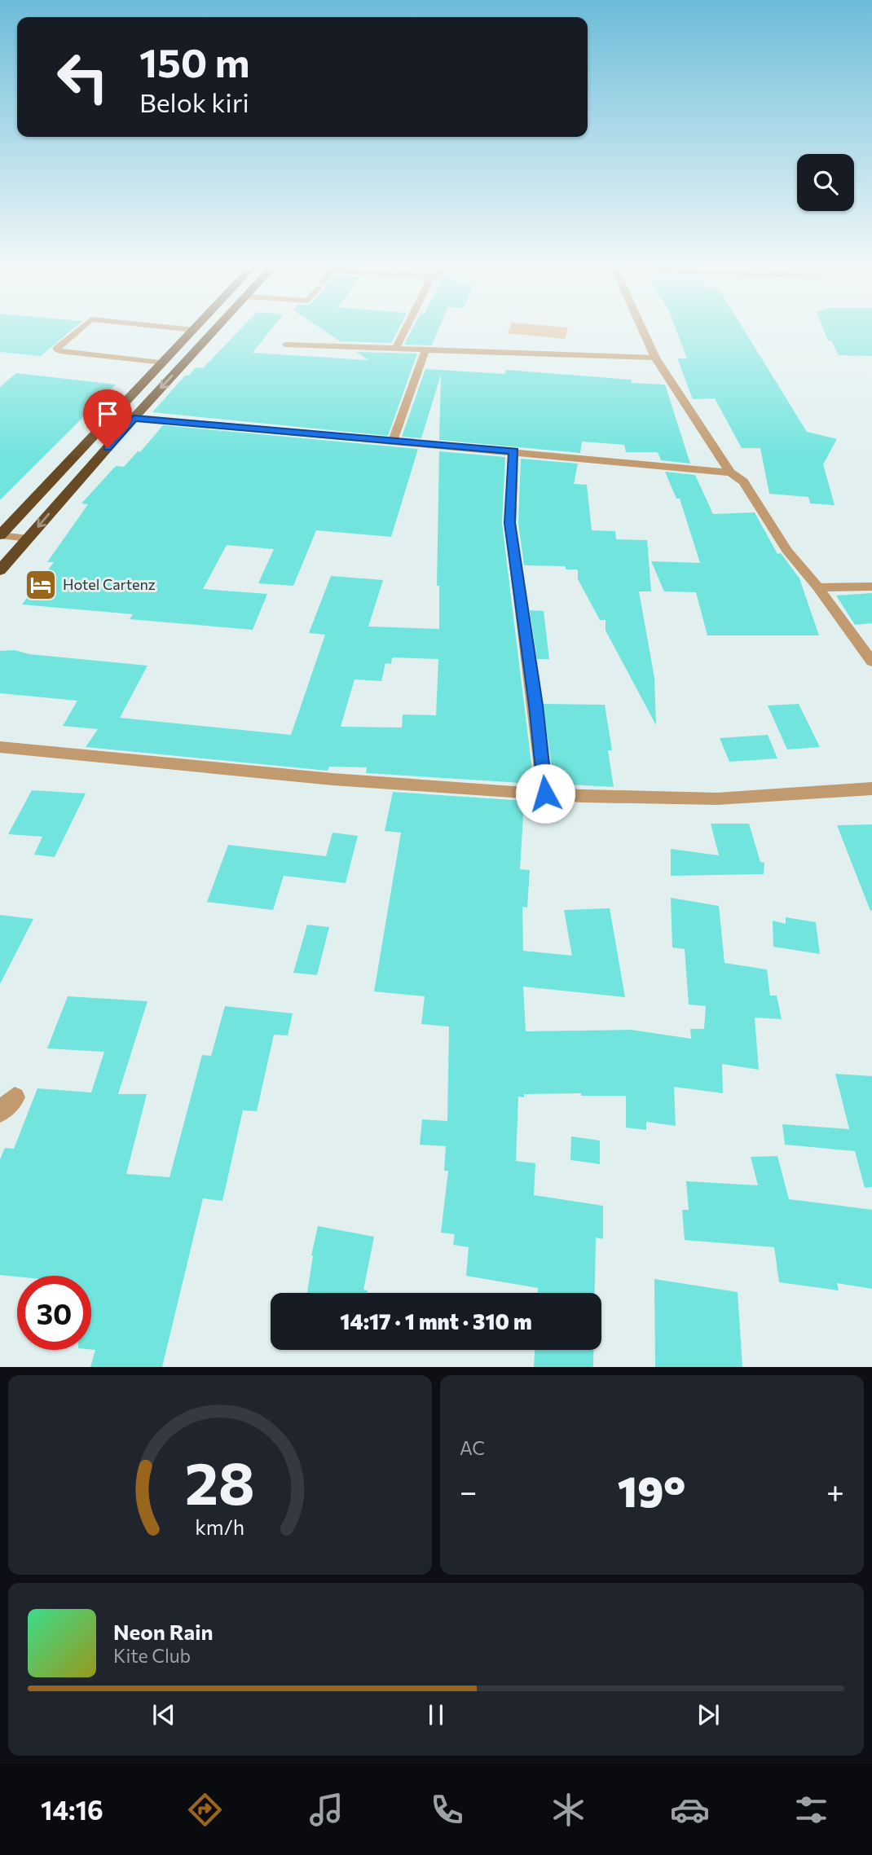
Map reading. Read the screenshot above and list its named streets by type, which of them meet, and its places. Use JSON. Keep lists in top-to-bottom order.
{
  "places": {
    "hotel": ["Hotel Cartenz"]
  },
  "page": {
    "turn": ["150 m", "Belok kiri"],
    "limit": "30",
    "trip": "14:17 · 1 mnt · 310 m",
    "tile": "AC",
    "heat": ["−", "19°", "+"],
    "song": ["Neon Rain", "Kite Club"],
    "tabs": "14:16",
    "gauge": ["28", "km/h"]
  }
}
